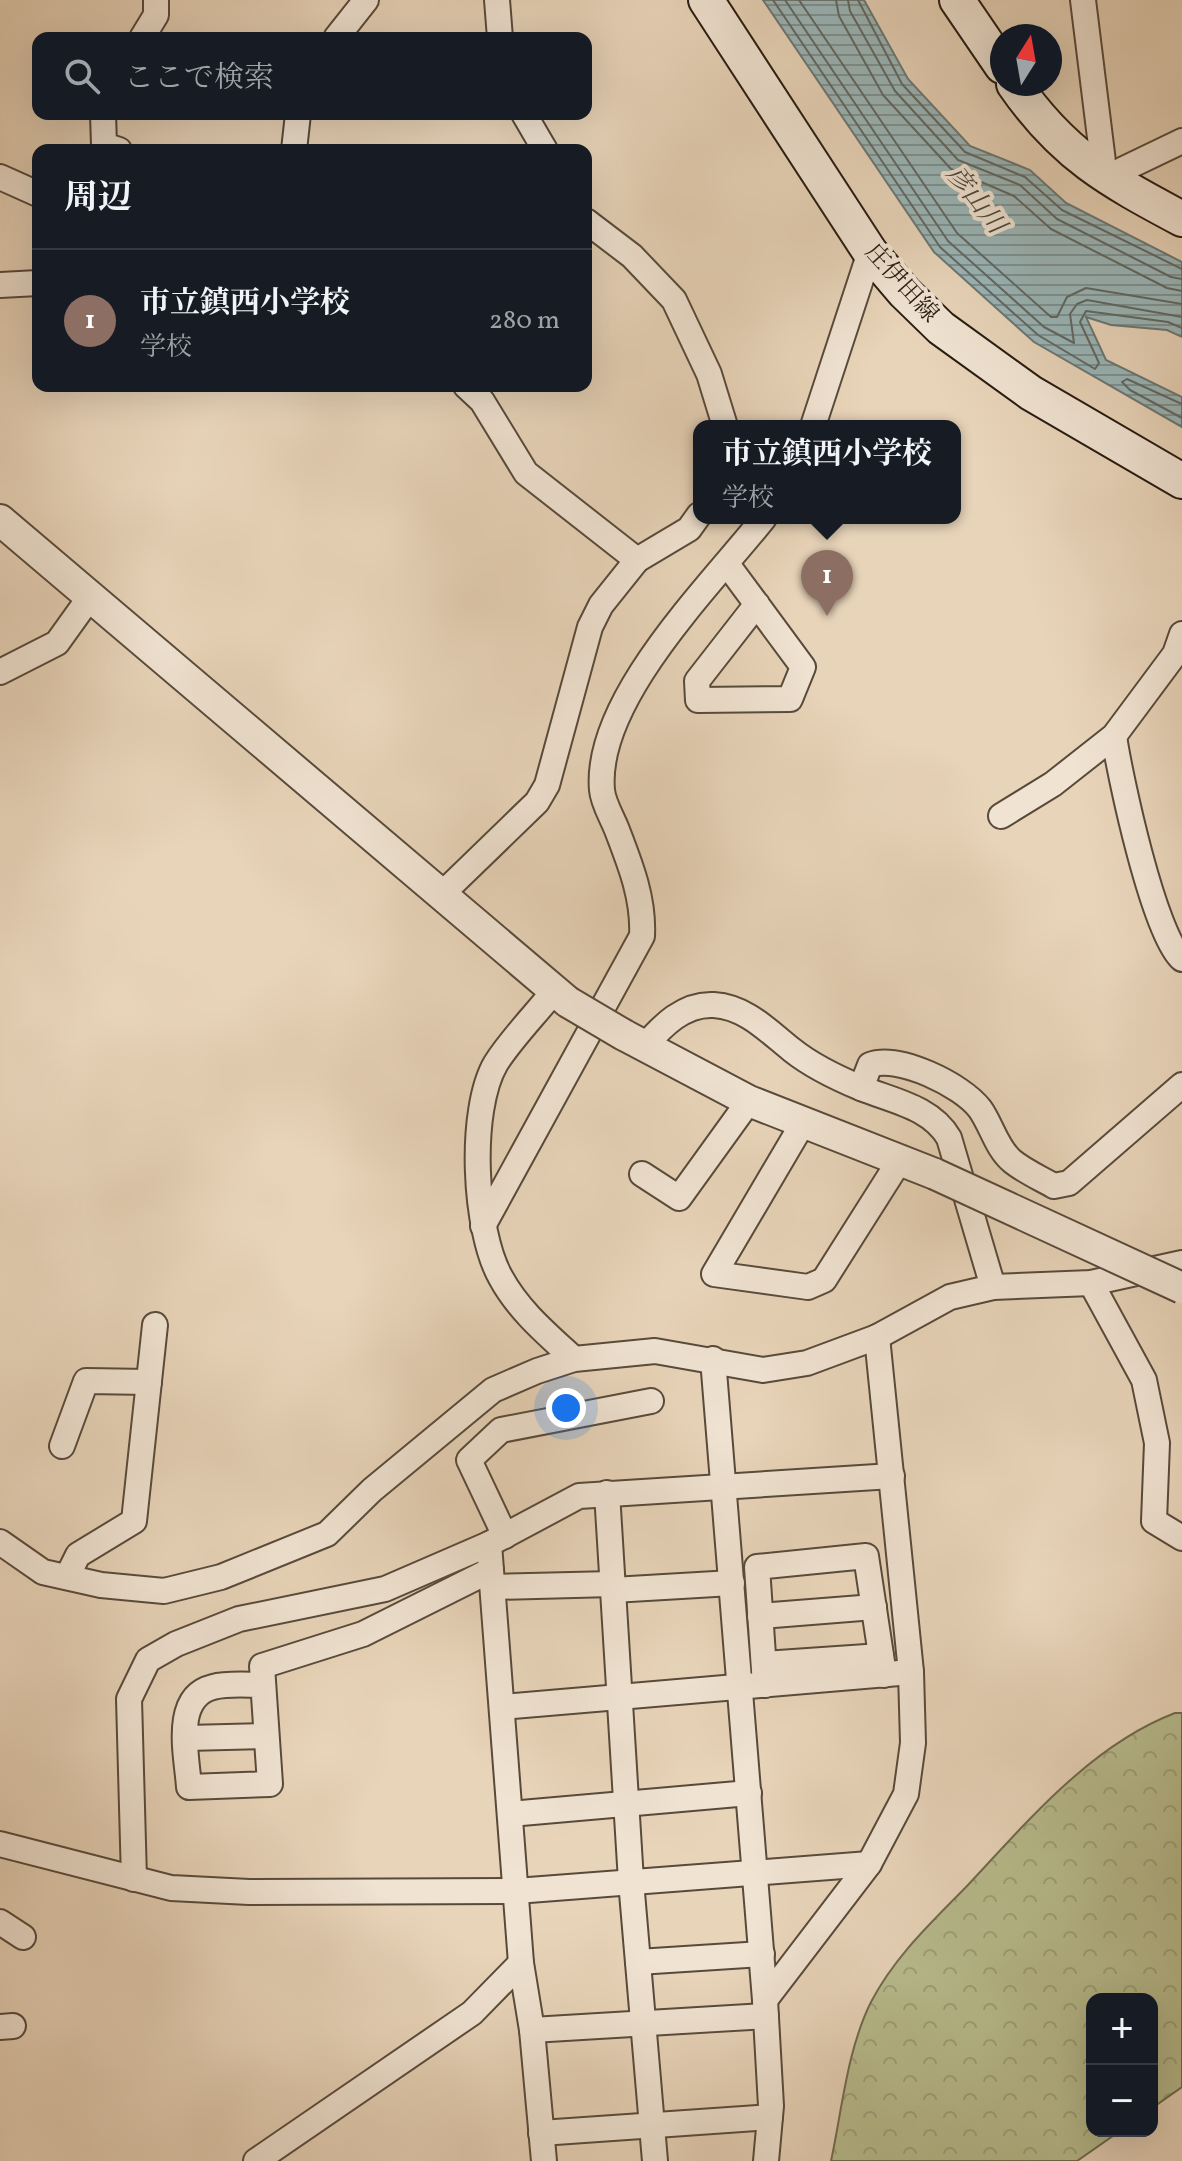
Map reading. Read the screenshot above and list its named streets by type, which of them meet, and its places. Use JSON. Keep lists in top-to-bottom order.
{
  "streets": {
    "main road": ["庄伊田線"]
  },
  "water": ["彦山川"],
  "north": "top",
  "page": {
    "search": "ここで検索",
    "heading": "周辺",
    "list": [
      {
        "mark": "1",
        "name": "市立鎮西小学校",
        "note": "学校",
        "value": "280 m"
      }
    ],
    "popup": ["市立鎮西小学校", "学校"],
    "pins": "1",
    "map_buttons": ["+", "−"]
  }
}
